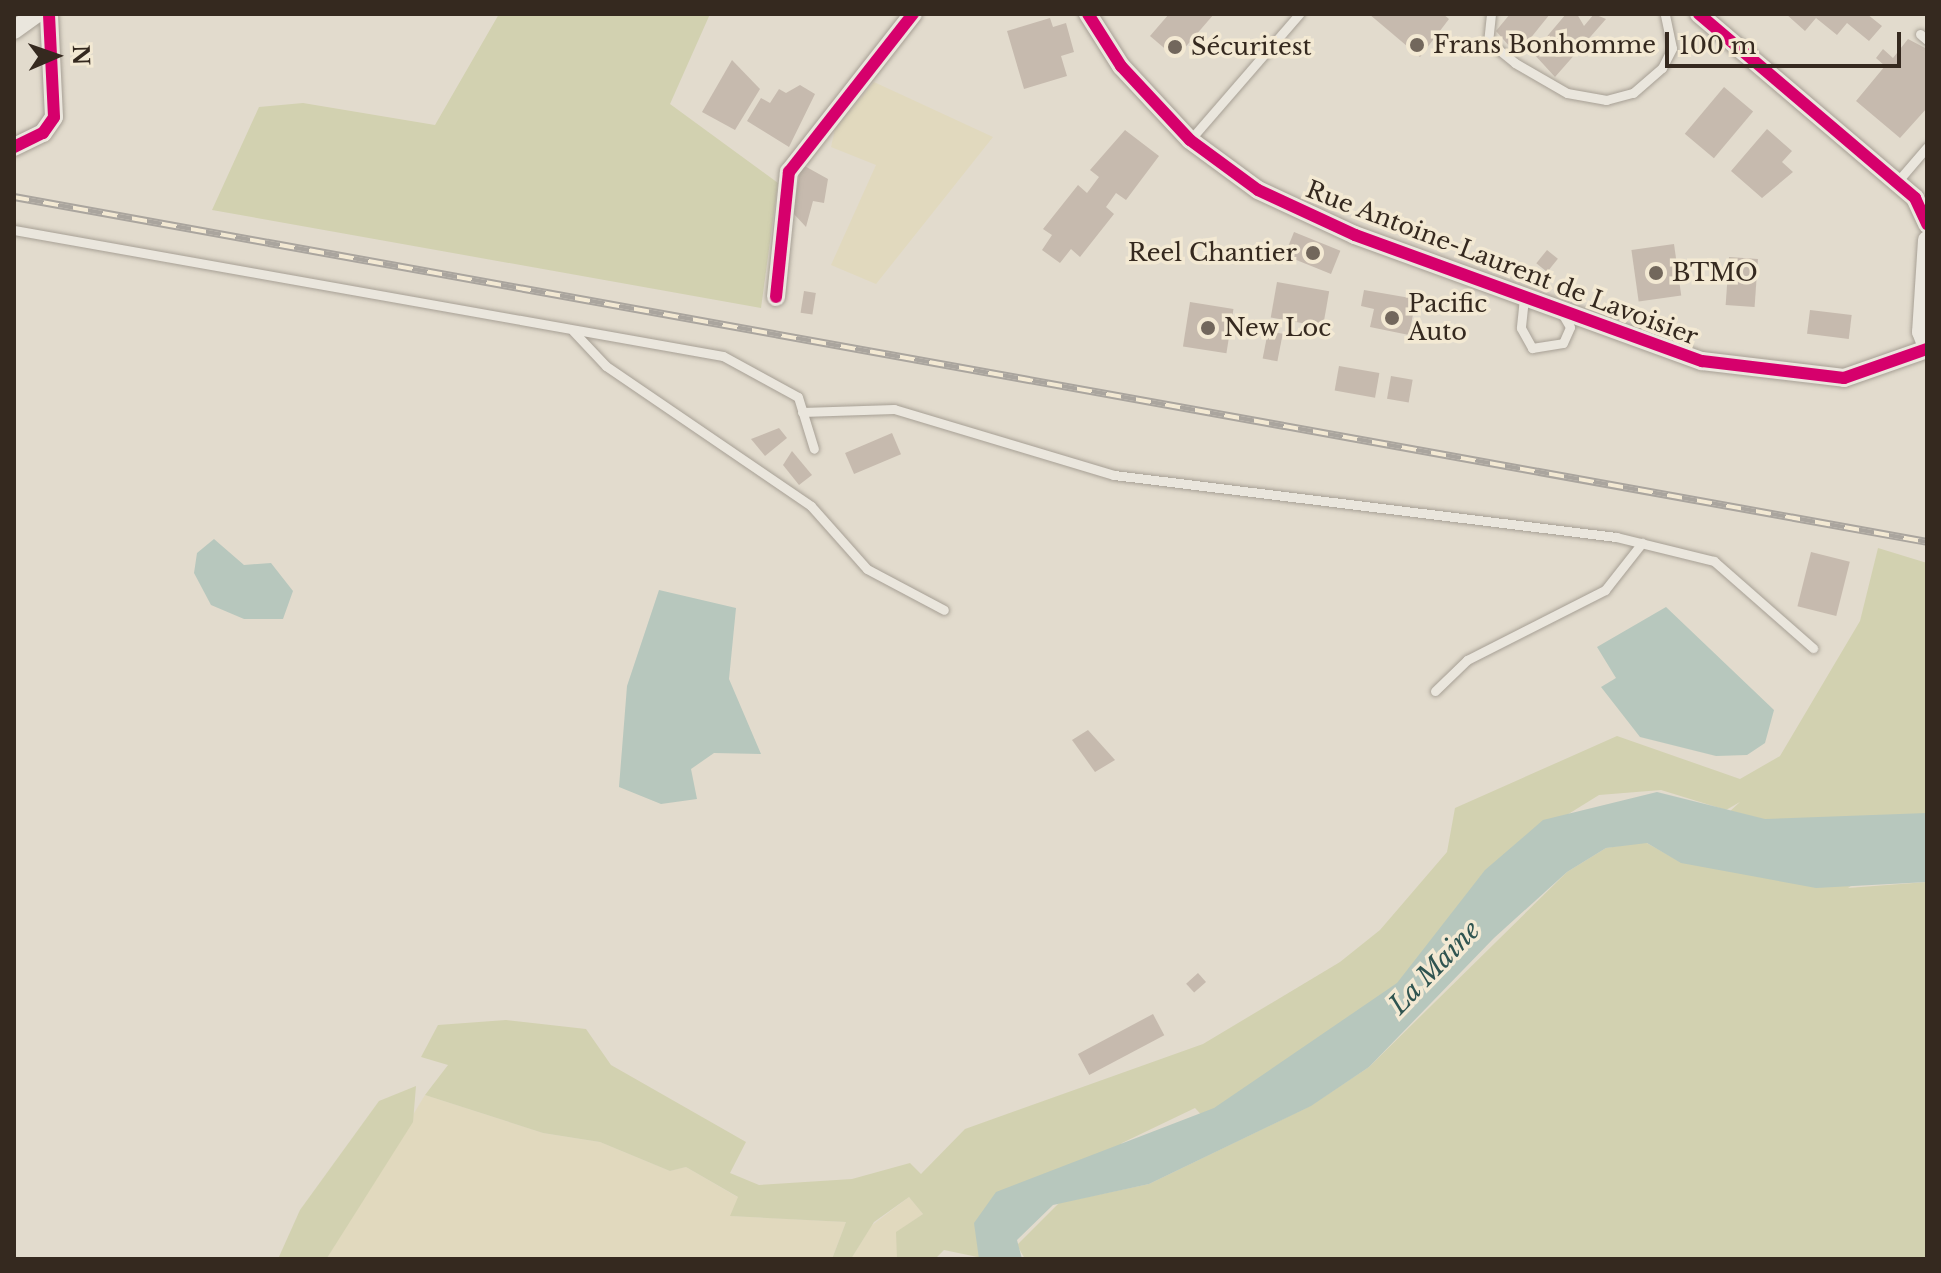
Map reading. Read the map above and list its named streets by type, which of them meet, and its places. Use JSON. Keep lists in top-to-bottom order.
{
  "streets": {
    "street": ["Rue Antoine-Laurent de Lavoisier"]
  },
  "water": ["La Maine"],
  "places": [
    "Frans Bonhomme",
    "Sécuritest",
    "Reel Chantier",
    "BTMO",
    "Pacific Auto",
    "New Loc"
  ],
  "scale_bar": "100 m",
  "north": "right"
}
